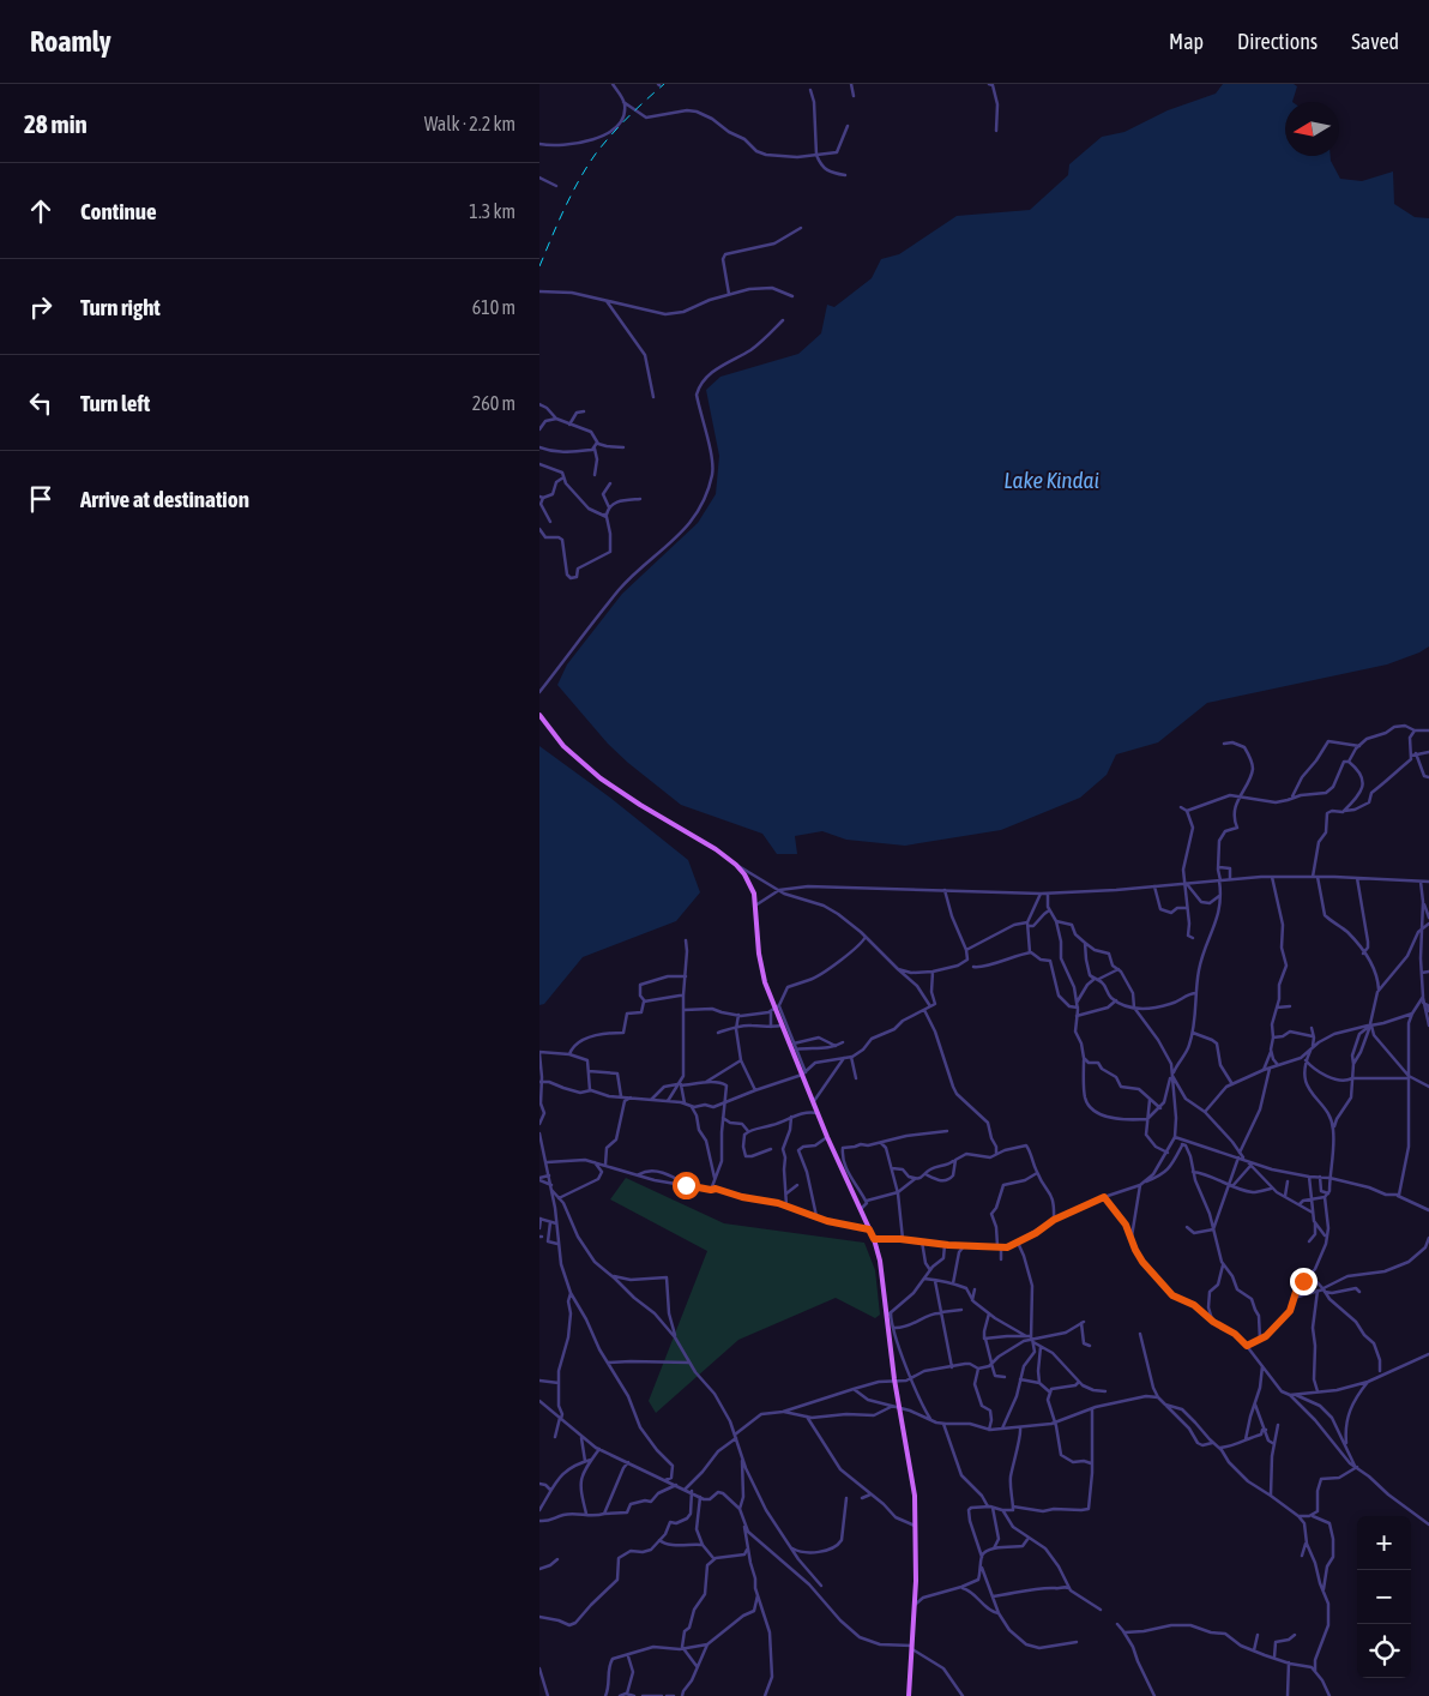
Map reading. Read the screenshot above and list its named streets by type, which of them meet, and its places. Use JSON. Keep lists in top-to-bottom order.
{
  "water": ["Lake Kindai"],
  "north": "left",
  "page": {
    "header": "Roamly",
    "nav": ["Map", "Directions", "Saved"],
    "heading": ["28 min", "Walk · 2.2 km"],
    "list": [
      ["Continue", "1.3 km"],
      ["Turn right", "610 m"],
      ["Turn left", "260 m"],
      "Arrive at destination"
    ],
    "map_buttons": ["+", "−"]
  }
}
